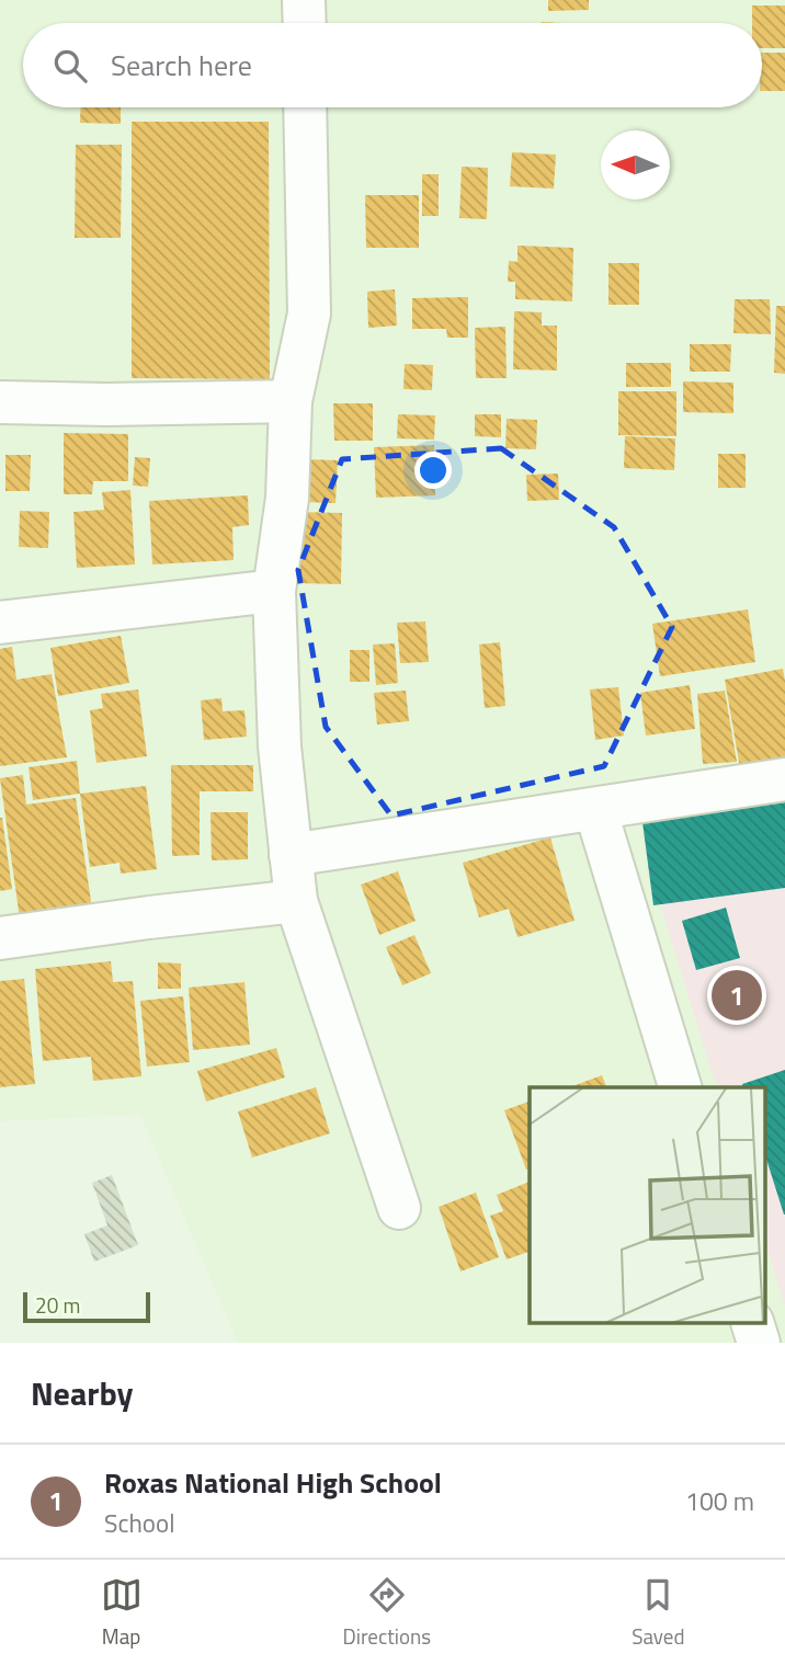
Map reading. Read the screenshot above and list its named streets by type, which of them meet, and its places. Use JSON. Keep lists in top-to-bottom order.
{
  "scale_bar": "20 m",
  "north": "left",
  "page": {
    "search": "Search here",
    "pins": "1",
    "scale": "20 m",
    "heading": "Nearby",
    "list": [
      {
        "mark": "1",
        "name": "Roxas National High School",
        "note": "School",
        "value": "100 m"
      }
    ],
    "nav": ["Map", "Directions", "Saved"]
  }
}
